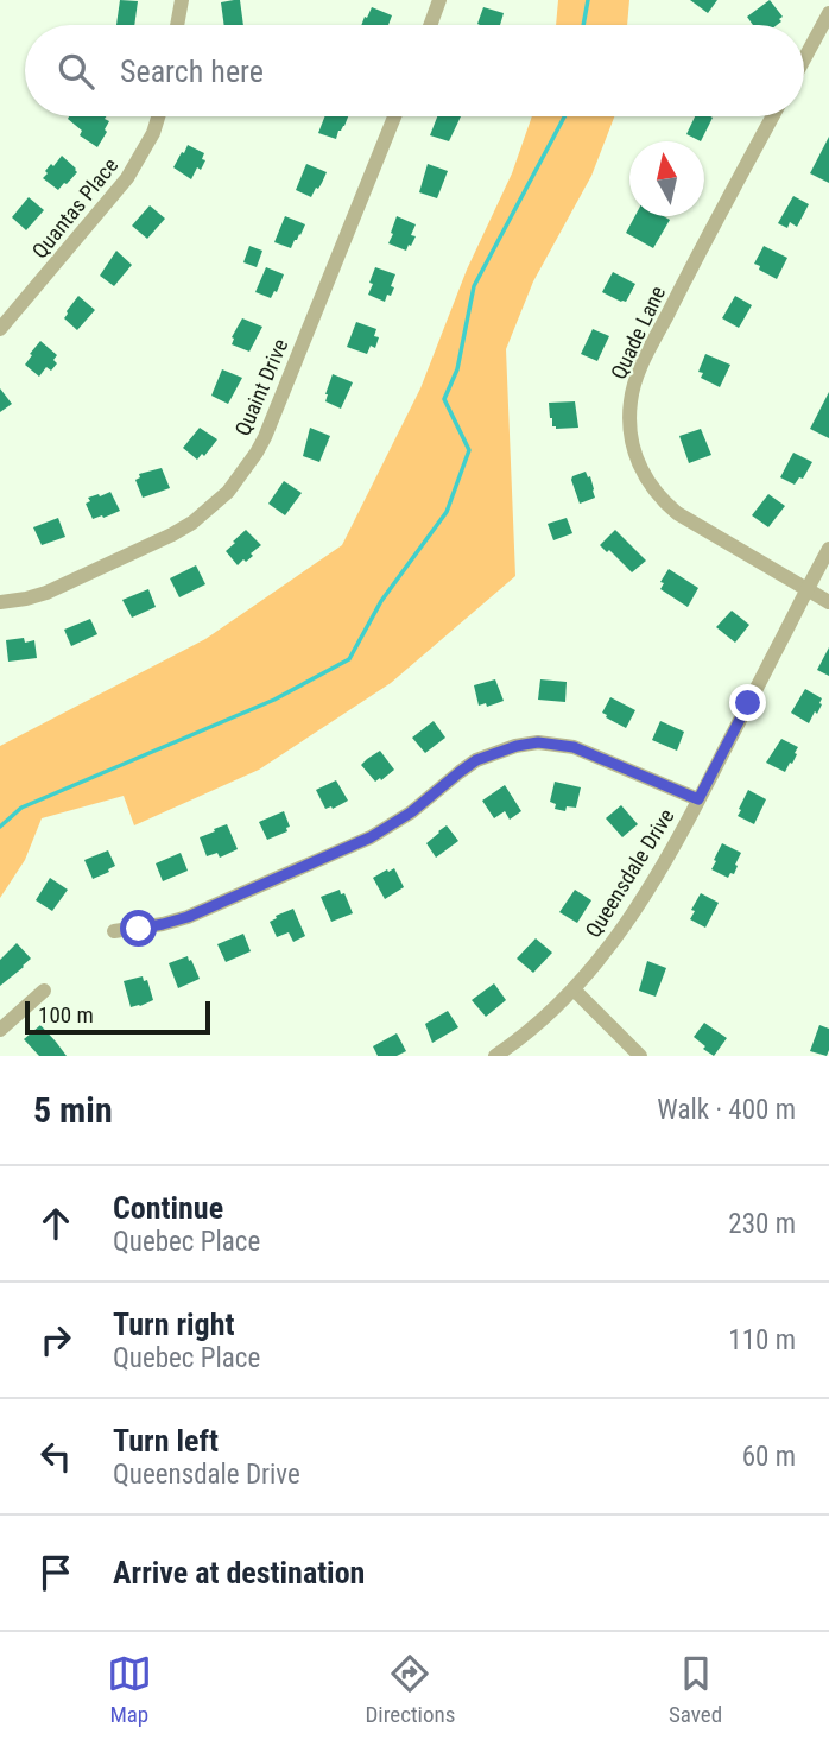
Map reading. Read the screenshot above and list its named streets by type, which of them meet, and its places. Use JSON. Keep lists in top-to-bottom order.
{
  "streets": {
    "street": [
      "Quantas Place",
      "Quade Lane",
      "Quaint Drive",
      "Queensdale Drive"
    ]
  },
  "crossings": [
    ["Quade Lane", "Queensdale Drive"]
  ],
  "scale_bar": "100 m",
  "north": "top",
  "page": {
    "search": "Search here",
    "scale": "100 m",
    "heading": ["5 min", "Walk · 400 m"],
    "list": [
      ["Continue", "Quebec Place", "230 m"],
      ["Turn right", "Quebec Place", "110 m"],
      ["Turn left", "Queensdale Drive", "60 m"],
      "Arrive at destination"
    ],
    "nav": ["Map", "Directions", "Saved"]
  }
}
